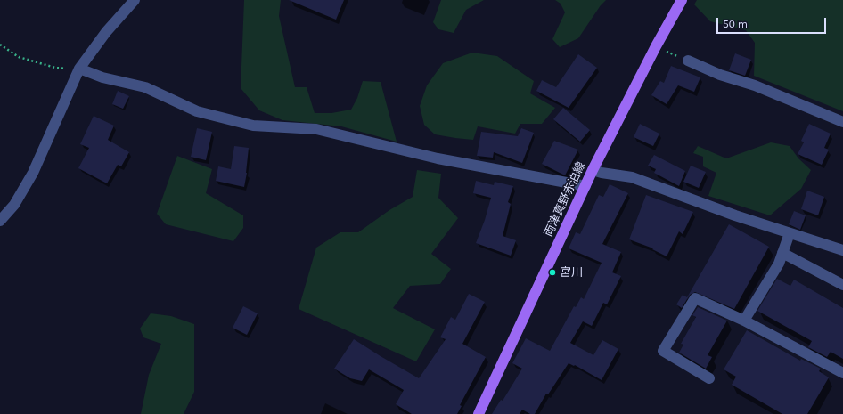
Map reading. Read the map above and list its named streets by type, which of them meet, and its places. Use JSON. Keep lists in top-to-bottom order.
{
  "streets": {
    "main road": ["両津真野赤泊線"]
  },
  "places": ["宮川"],
  "scale_bar": "50 m"
}
